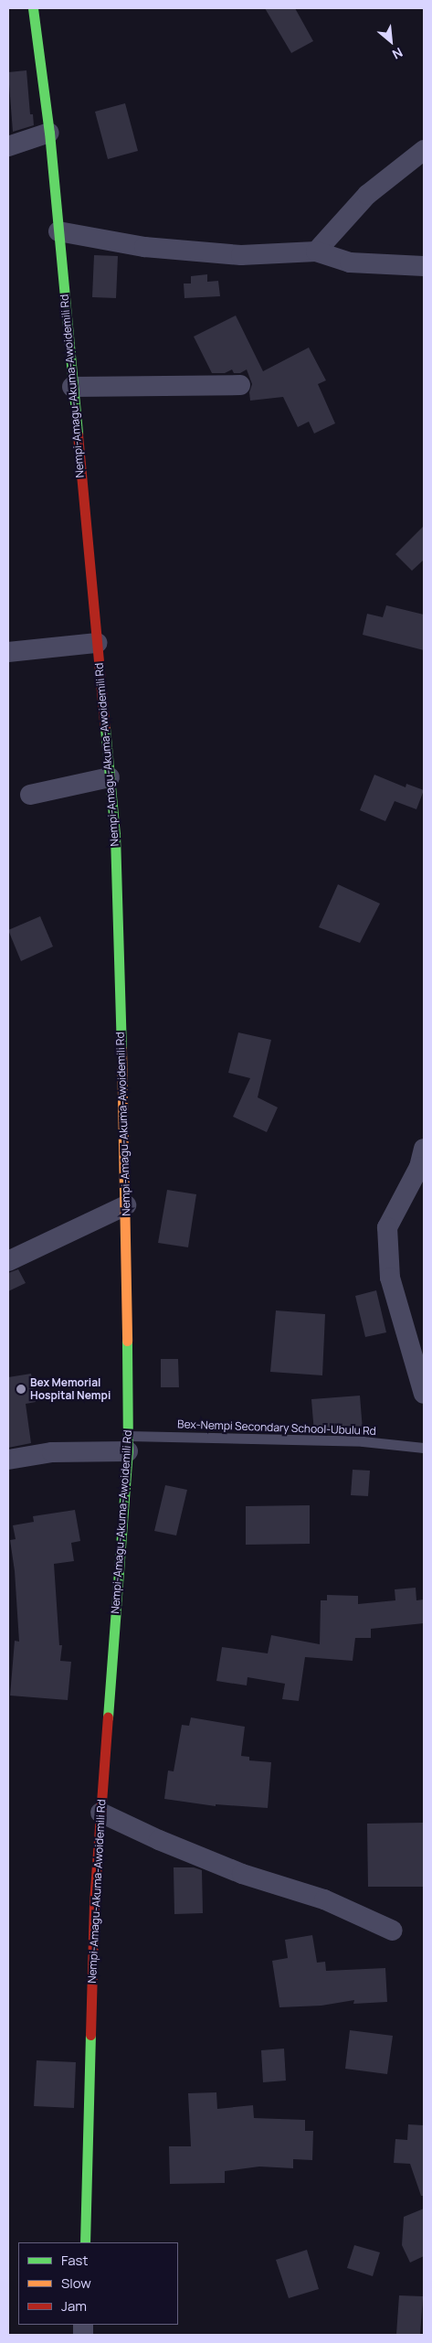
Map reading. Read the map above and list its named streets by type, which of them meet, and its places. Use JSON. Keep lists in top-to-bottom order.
{
  "streets": {
    "street": ["Nempi-Amagu-Akuma-Awoidemili Rd"],
    "lane": ["Bex-Nempi Secondary School-Ubulu Rd"]
  },
  "crossings": [
    ["Nempi-Amagu-Akuma-Awoidemili Rd", "Bex-Nempi Secondary School-Ubulu Rd"]
  ],
  "places": ["Bex Memorial Hospital Nempi"],
  "legend": ["Fast", "Slow", "Jam"],
  "north": "bottom right"
}
